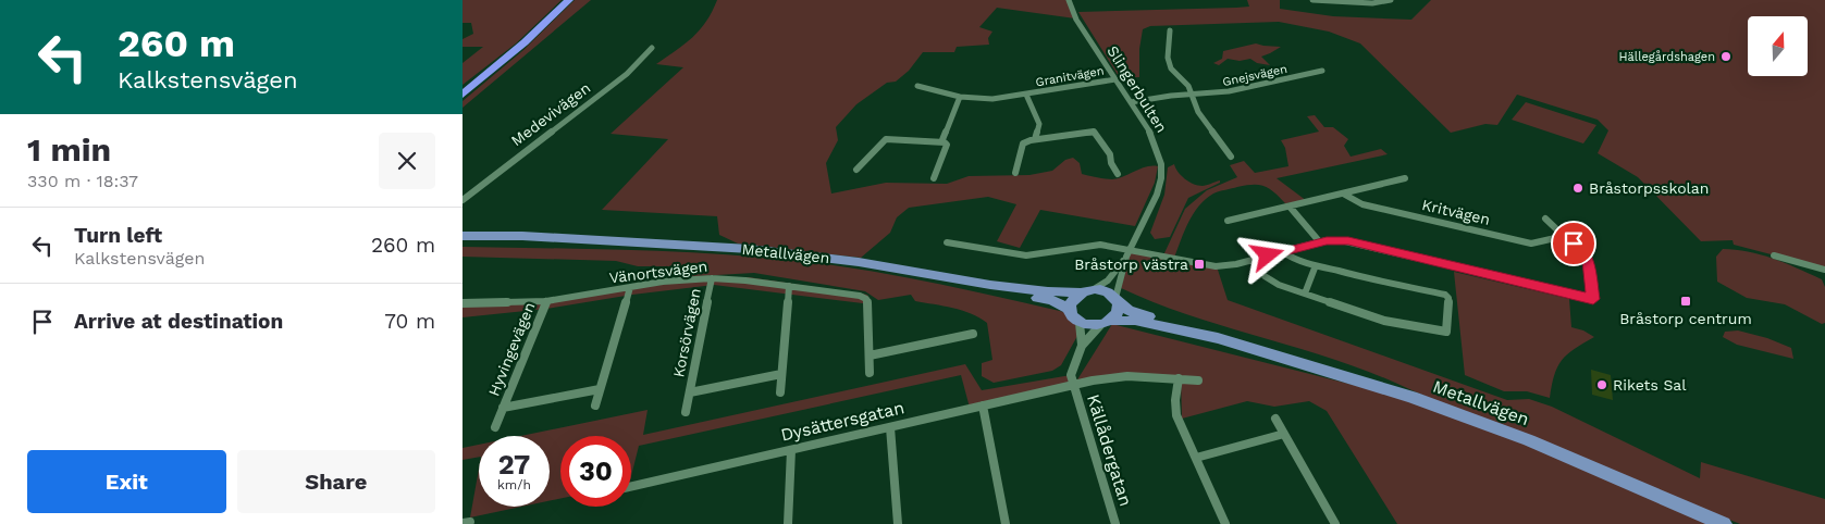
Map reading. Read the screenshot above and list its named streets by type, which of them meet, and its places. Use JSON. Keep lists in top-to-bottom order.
{
  "streets": {
    "main road": ["Metallvägen"],
    "street": [
      "Gnejsvägen",
      "Granitvägen",
      "Slingerbulten",
      "Medevivägen",
      "Kritvägen",
      "Vänortsvägen",
      "Korsörvägen",
      "Hyvingevägen",
      "Dysättersgatan",
      "Källådergatan"
    ]
  },
  "crossings": [
    ["Gnejsvägen", "Slingerbulten"],
    ["Granitvägen", "Slingerbulten"],
    ["Slingerbulten", "Metallvägen"],
    ["Vänortsvägen", "Korsörvägen"],
    ["Vänortsvägen", "Hyvingevägen"],
    ["Dysättersgatan", "Källådergatan"]
  ],
  "places": {
    "other": ["Hällegårdshagen", "Bråstorpsskolan", "Rikets Sal"],
    "transit": ["Bråstorp västra", "Bråstorp centrum"]
  },
  "north": "top",
  "page": {
    "turn": ["260 m", "Kalkstensvägen"],
    "heading": ["1 min", "330 m · 18:37"],
    "list": [
      {
        "name": "Turn left",
        "note": "Kalkstensvägen",
        "value": "260 m"
      },
      {
        "name": "Arrive at destination",
        "value": "70 m"
      }
    ],
    "speed": "27 km/h",
    "limit": "30",
    "buttons": ["Exit", "Share"]
  }
}
